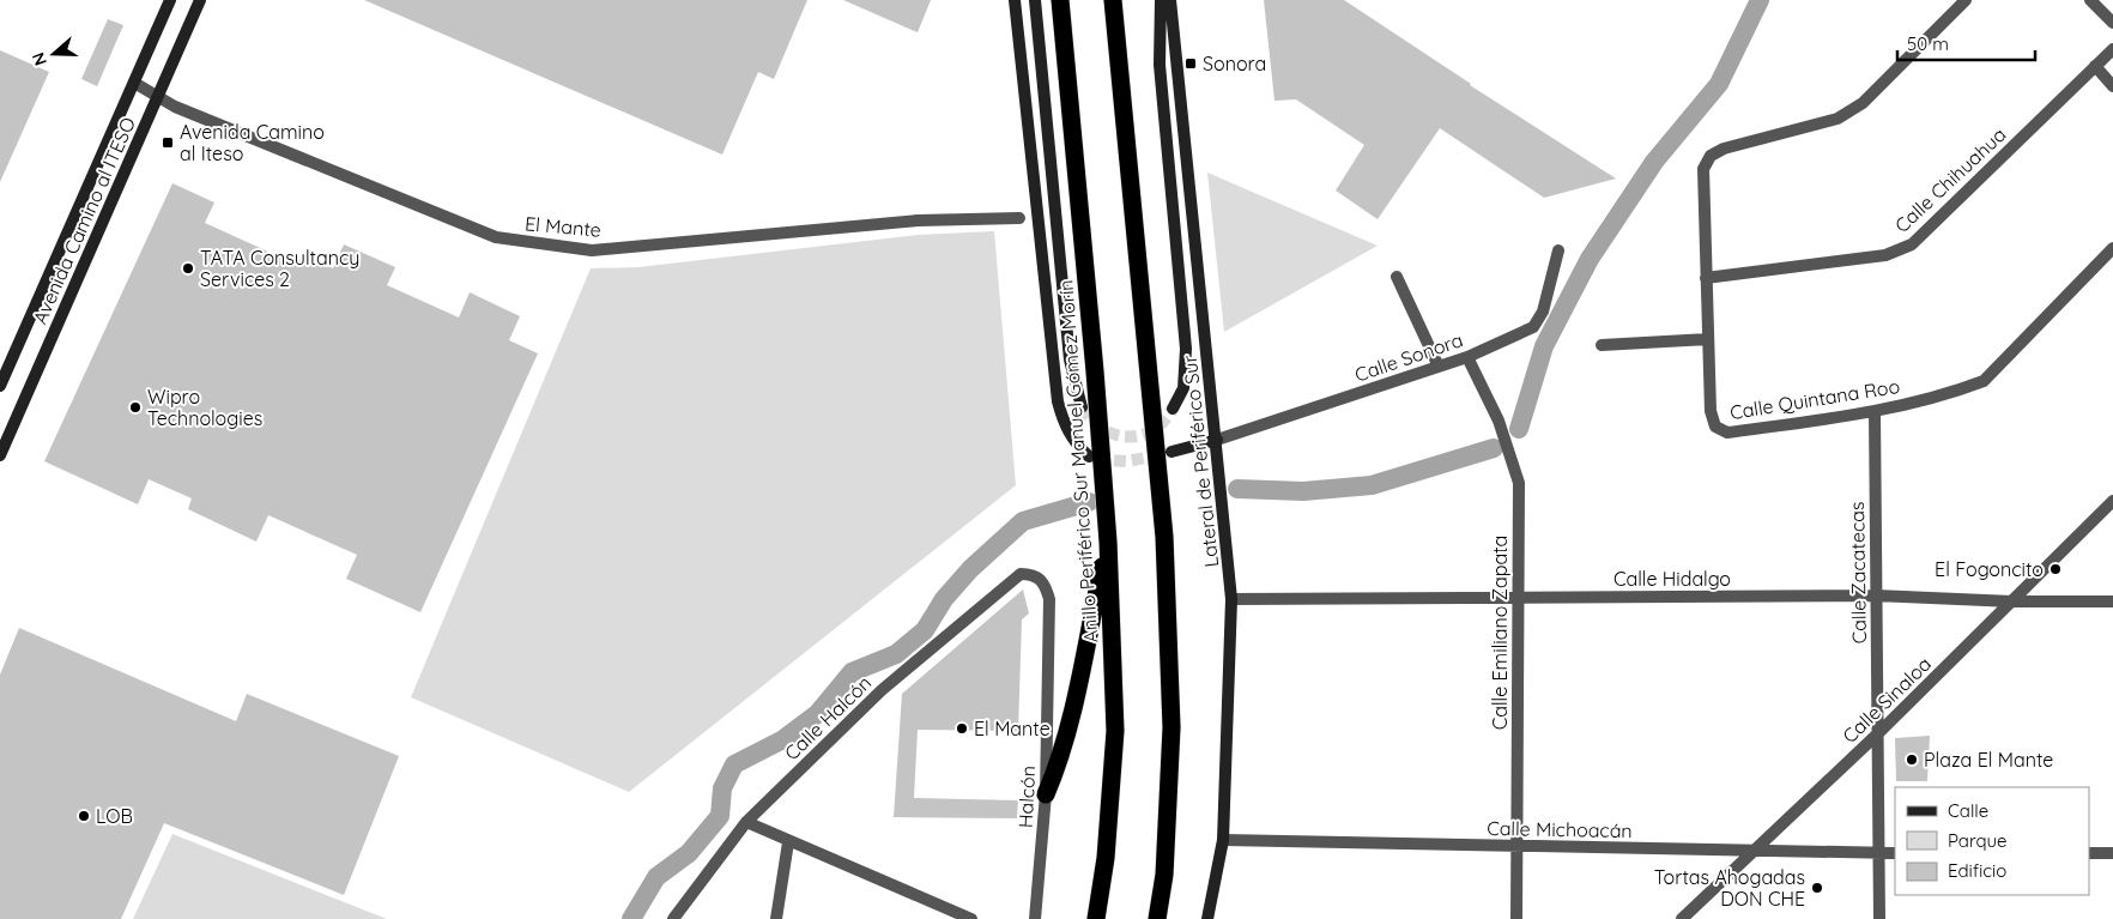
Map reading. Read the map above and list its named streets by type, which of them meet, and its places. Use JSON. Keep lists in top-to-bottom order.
{
  "streets": {
    "highway": ["Anillo Periférico Sur Manuel Gómez Morín"],
    "street": [
      "Calle Chihuahua",
      "Avenida Camino al ITESO",
      "El Mante",
      "Calle Sonora",
      "Calle Quintana Roo",
      "Lateral de Periférico Sur",
      "Calle Zacatecas",
      "Calle Hidalgo",
      "Calle Emiliano Zapata",
      "Calle Sinaloa",
      "Calle Halcón",
      "Halcón",
      "Calle Michoacán"
    ]
  },
  "crossings": [
    ["Avenida Camino al ITESO", "El Mante"],
    ["Calle Sonora", "Lateral de Periférico Sur"],
    ["Calle Sonora", "Calle Emiliano Zapata"],
    ["Calle Quintana Roo", "Calle Zacatecas"],
    ["Lateral de Periférico Sur", "Calle Hidalgo"],
    ["Lateral de Periférico Sur", "Calle Michoacán"],
    ["Calle Zacatecas", "Calle Hidalgo"],
    ["Calle Zacatecas", "Calle Sinaloa"],
    ["Calle Zacatecas", "Calle Michoacán"],
    ["Calle Hidalgo", "Calle Emiliano Zapata"],
    ["Calle Hidalgo", "Calle Sinaloa"],
    ["Calle Emiliano Zapata", "Calle Michoacán"],
    ["Calle Sinaloa", "Calle Michoacán"],
    ["Calle Halcón", "Halcón"]
  ],
  "places": {
    "transit": ["Sonora", "Avenida Camino al Iteso"],
    "other": [
      "TATA Consultancy Services 2",
      "Wipro Technologies",
      "El Fogoncito",
      "El Mante",
      "Plaza El Mante",
      "LOB",
      "Tortas Ahogadas DON CHE"
    ]
  },
  "legend": ["Calle", "Parque", "Edificio"],
  "scale_bar": "50 m",
  "north": "left"
}
